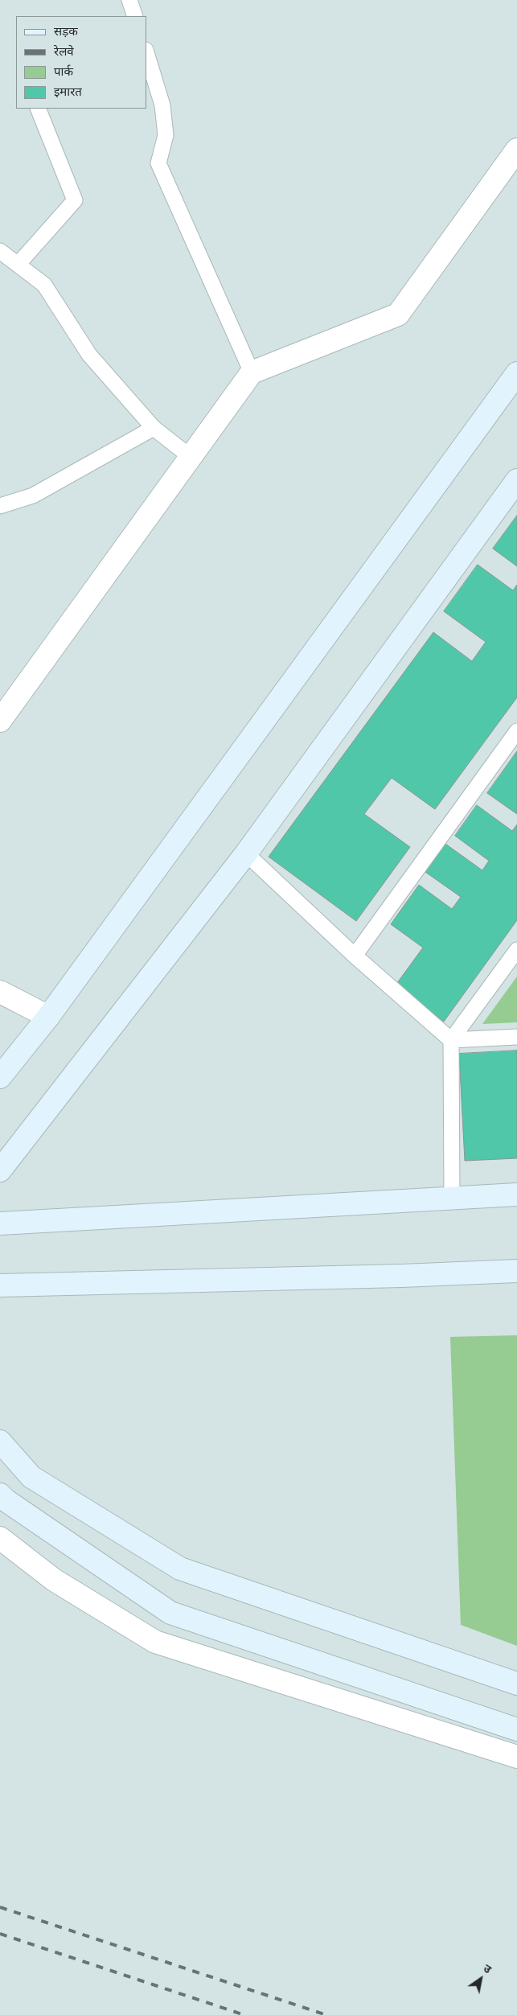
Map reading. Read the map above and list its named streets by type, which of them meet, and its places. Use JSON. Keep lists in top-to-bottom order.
{
  "legend": [
    "सड़क",
    "रेलवे",
    "पार्क",
    "इमारत"
  ],
  "north": "top right"
}
